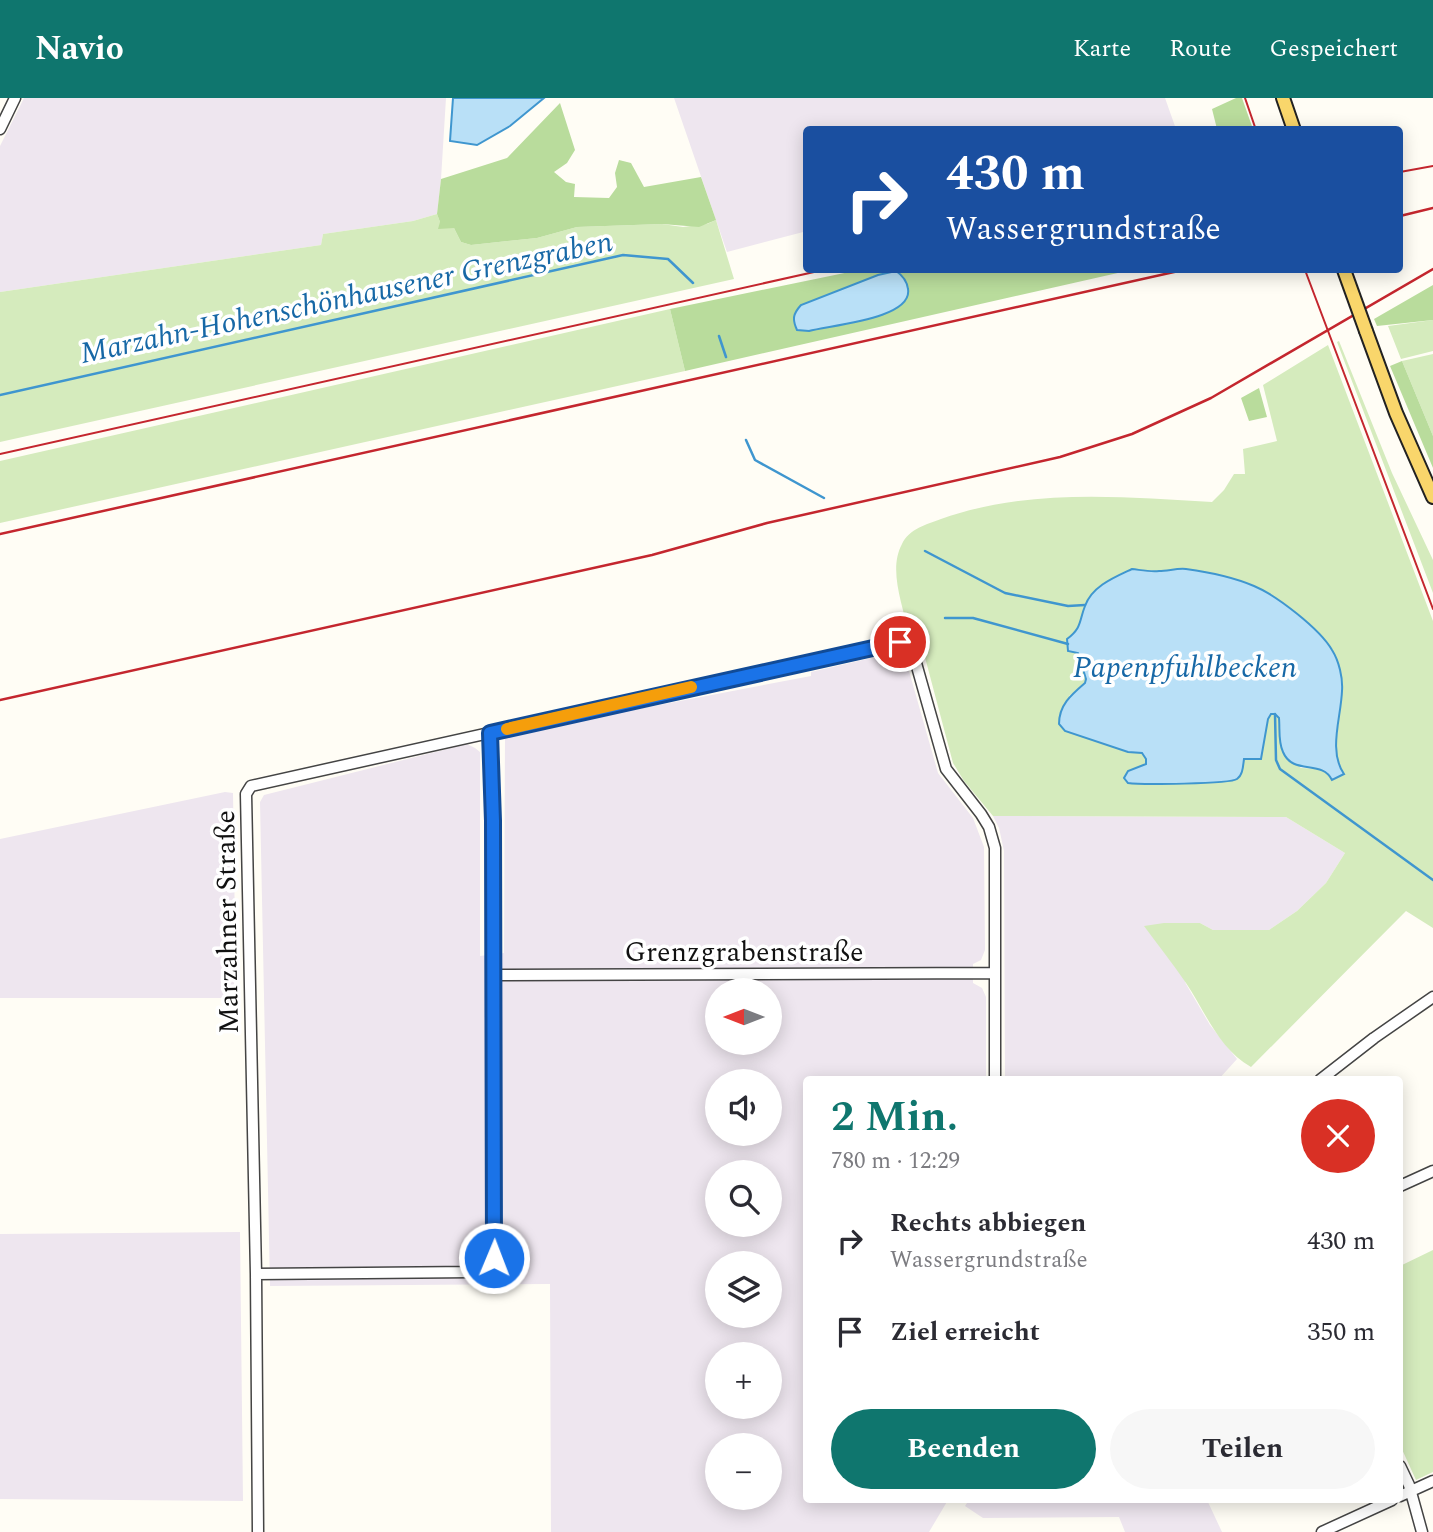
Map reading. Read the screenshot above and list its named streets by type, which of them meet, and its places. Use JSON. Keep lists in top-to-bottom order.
{
  "streets": {
    "street": ["Marzahner Straße", "Grenzgrabenstraße"]
  },
  "water": ["Marzahn-Hohenschönhausener Grenzgraben", "Papenpfuhlbecken"],
  "north": "left",
  "page": {
    "header": "Navio",
    "nav": ["Karte", "Route", "Gespeichert"],
    "turn": ["430 m", "Wassergrundstraße"],
    "map_buttons": ["+", "−"],
    "heading": ["2 Min.", "780 m · 12:29"],
    "list": [
      {
        "name": "Rechts abbiegen",
        "note": "Wassergrundstraße",
        "value": "430 m"
      },
      {
        "name": "Ziel erreicht",
        "value": "350 m"
      }
    ],
    "buttons": ["Beenden", "Teilen"]
  }
}
